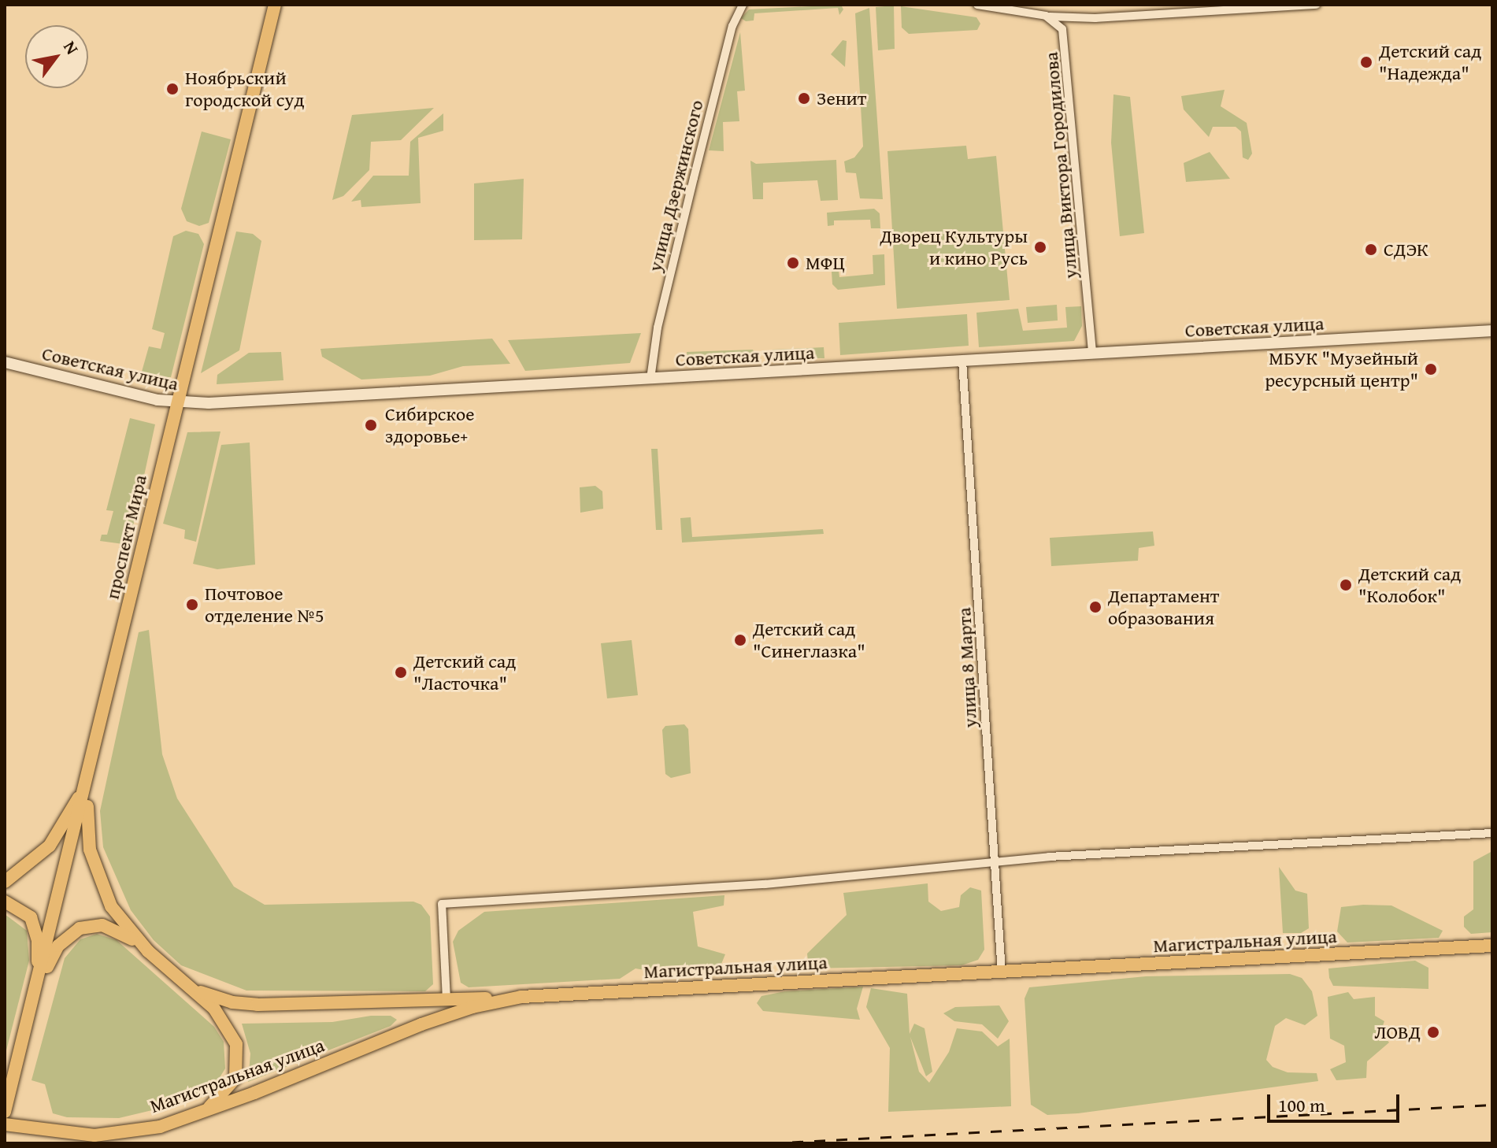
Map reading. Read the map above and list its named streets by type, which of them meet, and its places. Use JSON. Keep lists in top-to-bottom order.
{
  "streets": {
    "main road": ["Советская улица", "проспект Мира", "Магистральная улица"],
    "street": ["улица Виктора Городилова", "улица Дзержинского", "улица 8 Марта"]
  },
  "crossings": [
    ["улица Виктора Городилова", "Советская улица"],
    ["улица Дзержинского", "Советская улица"],
    ["Советская улица", "проспект Мира"],
    ["Советская улица", "улица 8 Марта"],
    ["улица 8 Марта", "Магистральная улица"]
  ],
  "places": [
    "Детский сад \"Надежда\"",
    "Ноябрьский городской суд",
    "Зенит",
    "Дворец Культуры и кино Русь",
    "СДЭК",
    "МФЦ",
    "МБУК \"Музейный ресурсный центр\"",
    "Сибирское здоровье+",
    "Детский сад \"Колобок\"",
    "Почтовое отделение №5",
    "Департамент образования",
    "Детский сад \"Синеглазка\"",
    "Детский сад \"Ласточка\"",
    "ЛОВД"
  ],
  "scale_bar": "100 m",
  "north": "top right"
}
